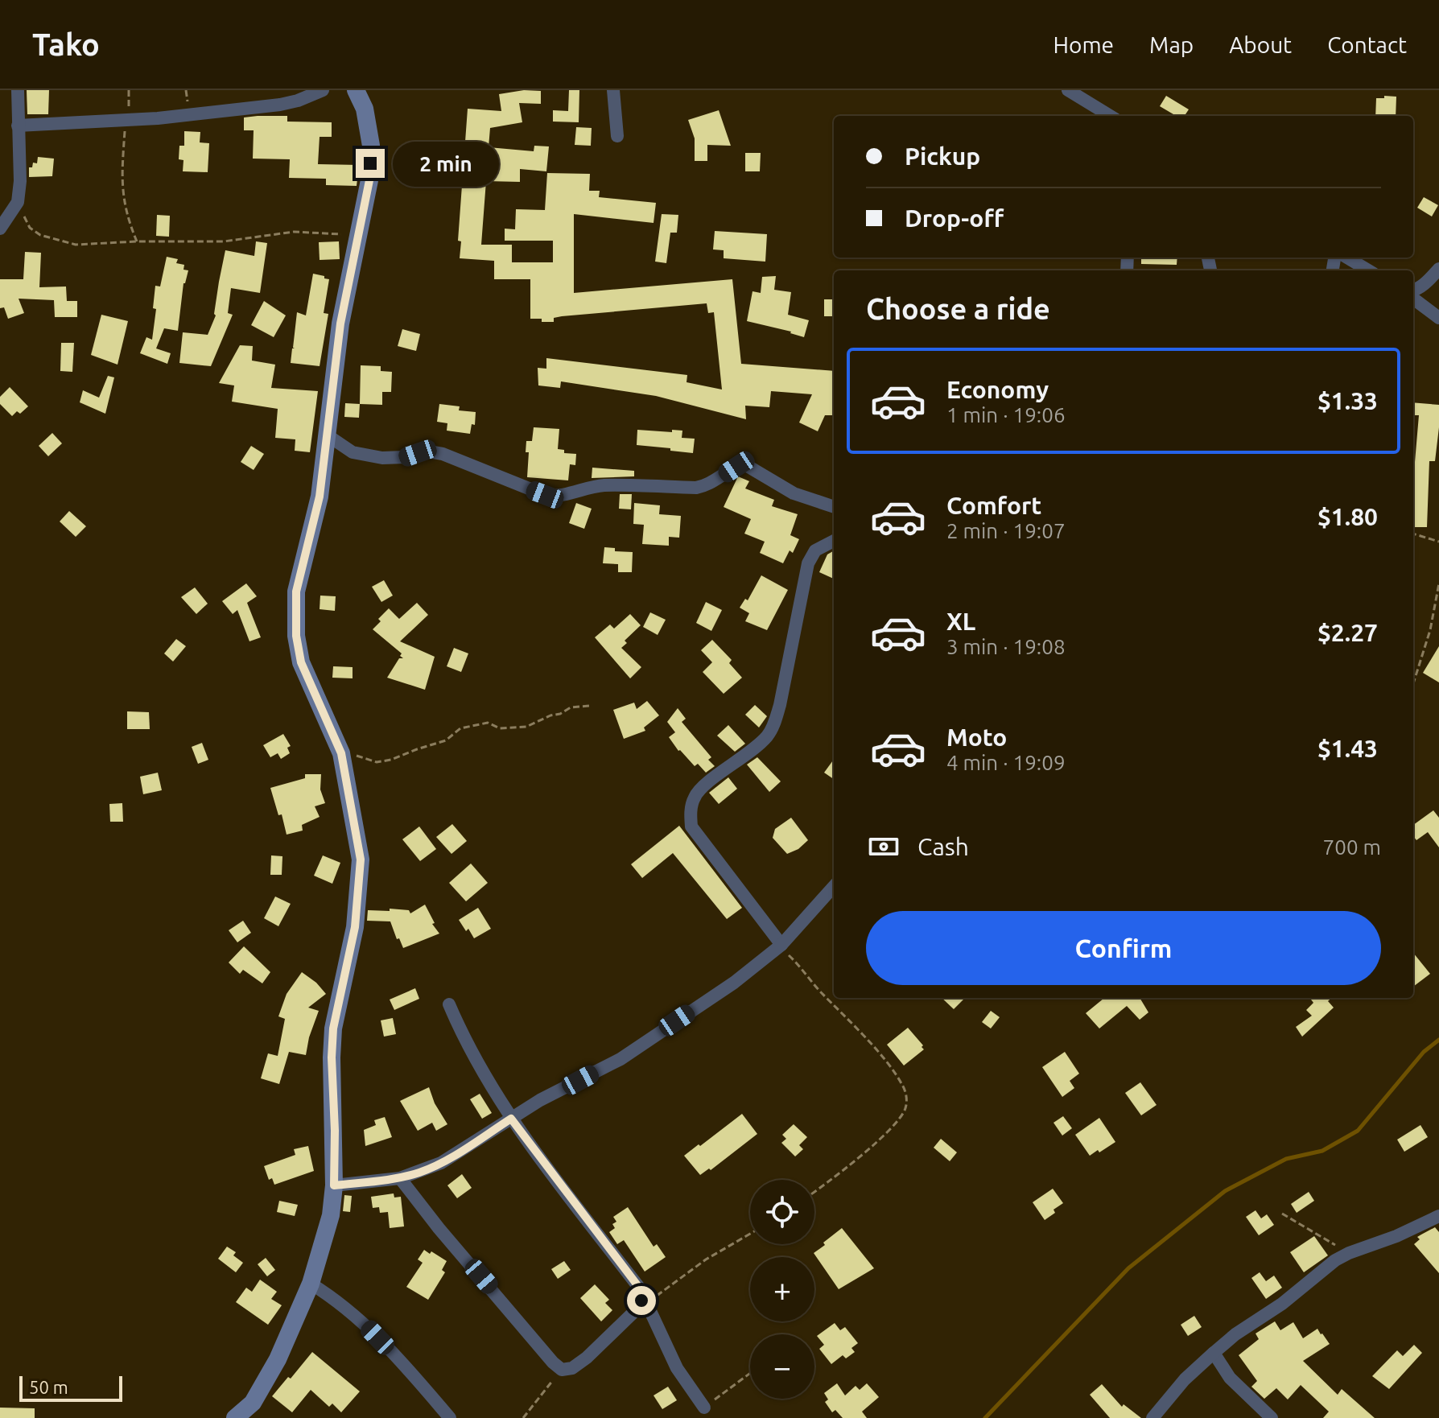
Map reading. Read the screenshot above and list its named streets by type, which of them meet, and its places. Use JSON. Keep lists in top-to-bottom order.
{
  "scale_bar": "50 m",
  "page": {
    "header": "Tako",
    "nav": [
      "Home",
      "Map",
      "About",
      "Contact"
    ],
    "banner": ["Pickup", "Drop-off"],
    "bubble": "2 min",
    "heading": "Choose a ride",
    "list": [
      {
        "name": "Economy",
        "note": "1 min · 19:06",
        "value": "$1.33"
      },
      {
        "name": "Comfort",
        "note": "2 min · 19:07",
        "value": "$1.80"
      },
      {
        "name": "XL",
        "note": "3 min · 19:08",
        "value": "$2.27"
      },
      {
        "name": "Moto",
        "note": "4 min · 19:09",
        "value": "$1.43"
      }
    ],
    "pay": ["Cash", "700 m"],
    "buttons": "Confirm",
    "map_buttons": ["+", "−"],
    "scale": "50 m"
  }
}
